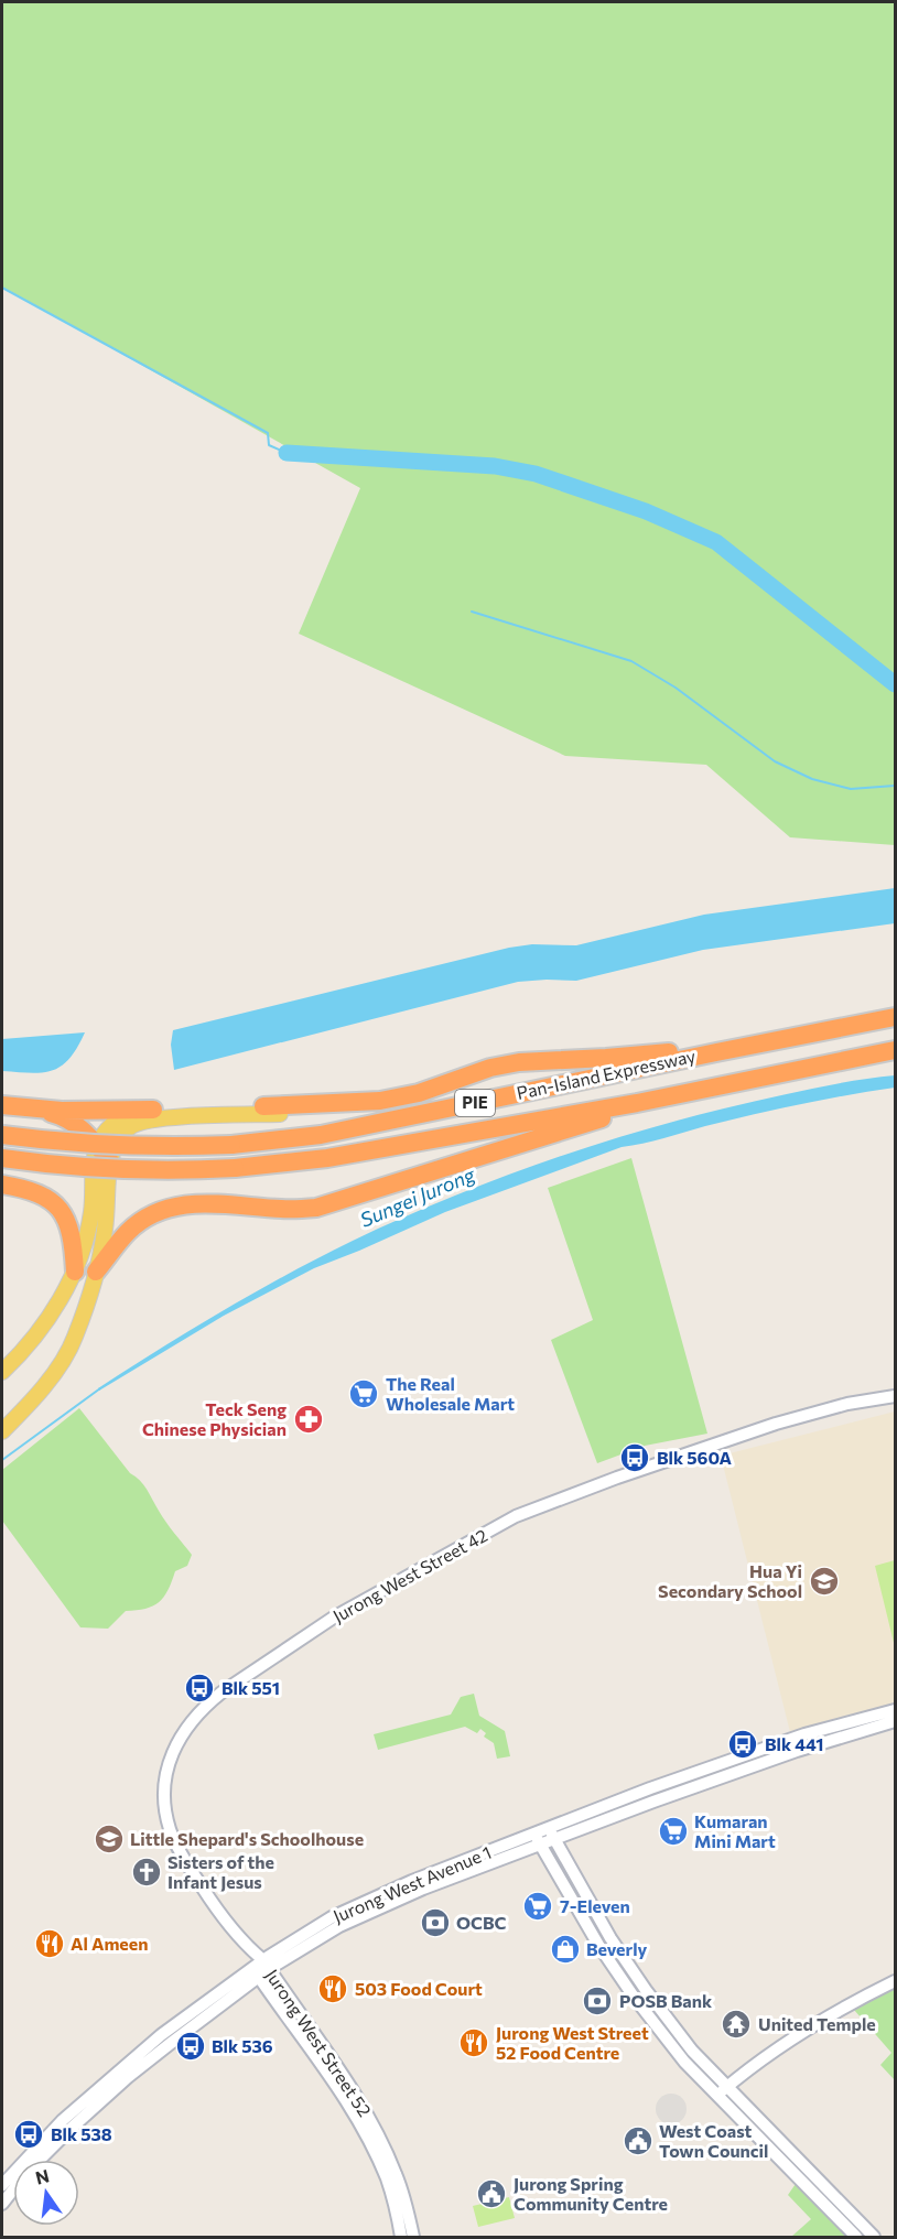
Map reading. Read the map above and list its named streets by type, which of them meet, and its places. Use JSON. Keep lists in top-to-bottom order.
{
  "streets": {
    "highway": ["Pan-Island Expressway", "PIE"],
    "street": ["Jurong West Street 42", "Jurong West Avenue 1", "Jurong West Street 52"]
  },
  "crossings": [
    ["Jurong West Street 42", "Jurong West Avenue 1"],
    ["Jurong West Street 42", "Jurong West Street 52"],
    ["Jurong West Avenue 1", "Jurong West Street 52"]
  ],
  "water": ["Sungei Jurong"],
  "places": {
    "supermarket": ["The Real Wholesale Mart", "Kumaran Mini Mart", "7-Eleven"],
    "pharmacy": ["Teck Seng Chinese Physician"],
    "bus stop": [
      "Blk 560A",
      "Blk 551",
      "Blk 441",
      "Blk 536",
      "Blk 538"
    ],
    "school or university": ["Hua Yi Secondary School", "Little Shepard's Schoolhouse"],
    "church": ["Sisters of the Infant Jesus"],
    "bank": ["OCBC", "POSB Bank"],
    "restaurant": ["Al Ameen", "503 Food Court", "Jurong West Street 52 Food Centre"],
    "shop": ["Beverly"],
    "temple": ["United Temple"],
    "public building": ["West Coast Town Council", "Jurong Spring Community Centre"]
  },
  "north": "top"
}
